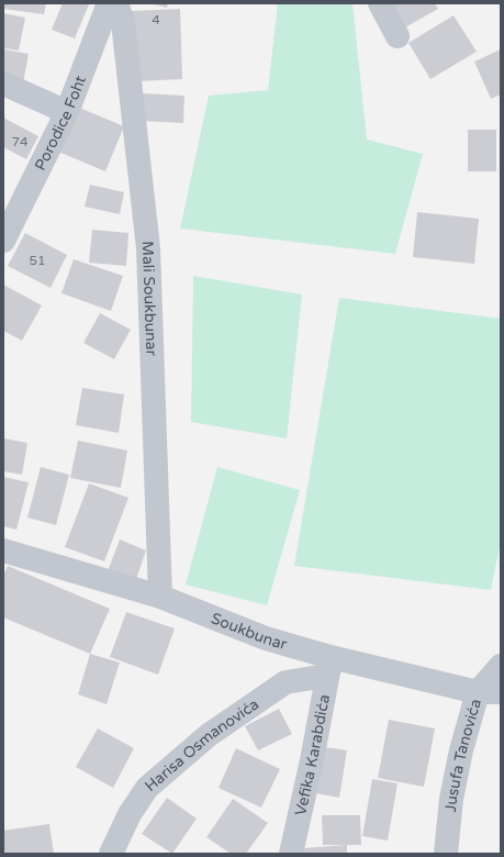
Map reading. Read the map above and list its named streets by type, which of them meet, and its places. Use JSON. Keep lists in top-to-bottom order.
{
  "streets": {
    "street": [
      "Porodice Foht",
      "Mali Soukbunar",
      "Soukbunar",
      "Harisa Osmanovića",
      "Vefika Karabdića",
      "Jusufa Tanovića"
    ]
  },
  "crossings": [
    ["Mali Soukbunar", "Soukbunar"],
    ["Soukbunar", "Harisa Osmanovića"],
    ["Soukbunar", "Vefika Karabdića"],
    ["Soukbunar", "Jusufa Tanovića"],
    ["Harisa Osmanovića", "Vefika Karabdića"]
  ],
  "house_numbers": ["4", "74", "51"]
}
